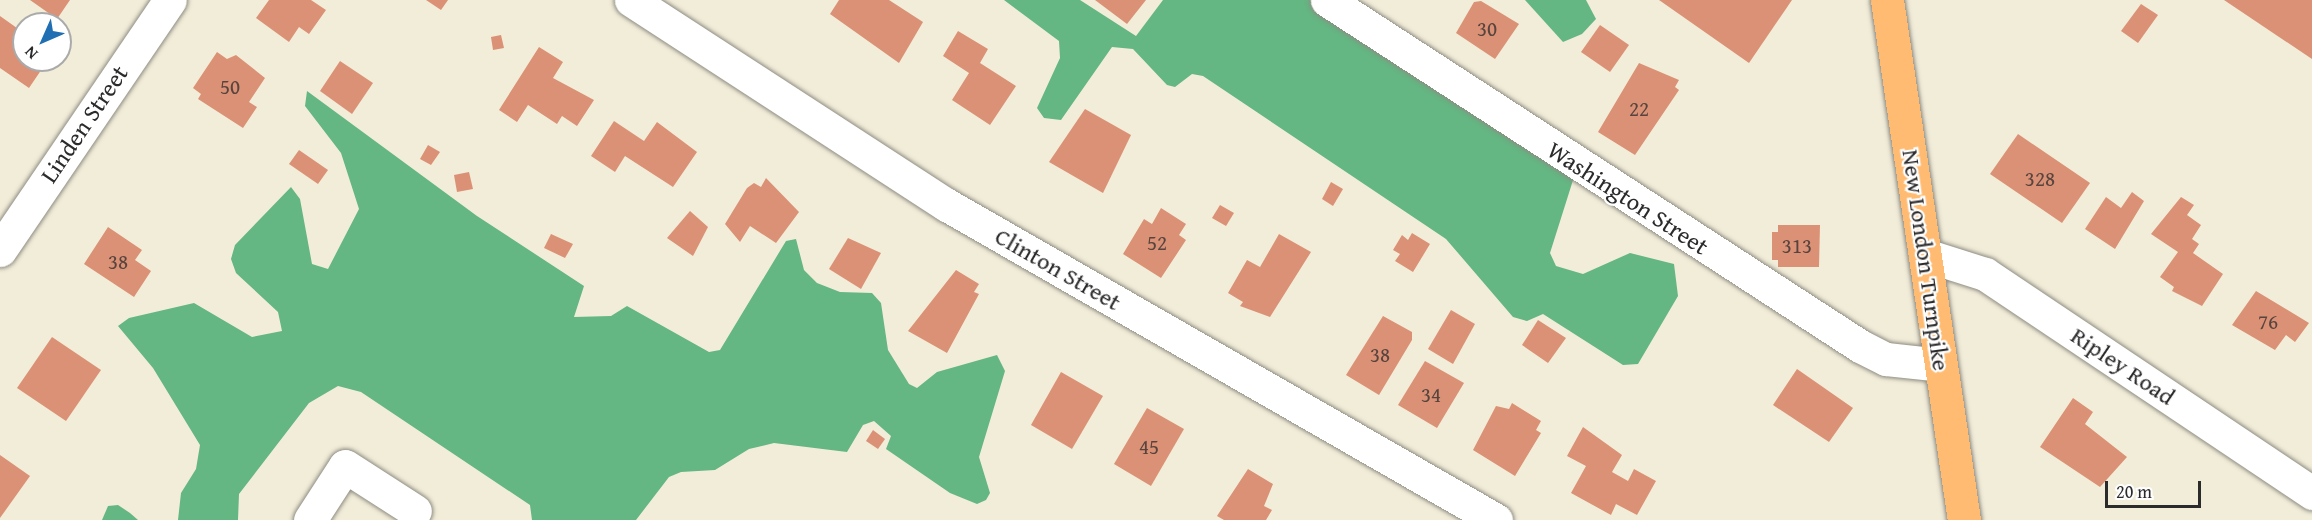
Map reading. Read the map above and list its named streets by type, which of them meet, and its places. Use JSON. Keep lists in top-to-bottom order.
{
  "streets": {
    "main road": ["New London Turnpike"],
    "street": [
      "Linden Street",
      "Washington Street",
      "Clinton Street",
      "Ripley Road"
    ]
  },
  "crossings": [
    ["Washington Street", "New London Turnpike"],
    ["New London Turnpike", "Ripley Road"]
  ],
  "house_numbers": [
    "30",
    "50",
    "22",
    "328",
    "52",
    "313",
    "38",
    "76",
    "38",
    "34",
    "45"
  ],
  "scale_bar": "20 m",
  "north": "bottom left"
}
